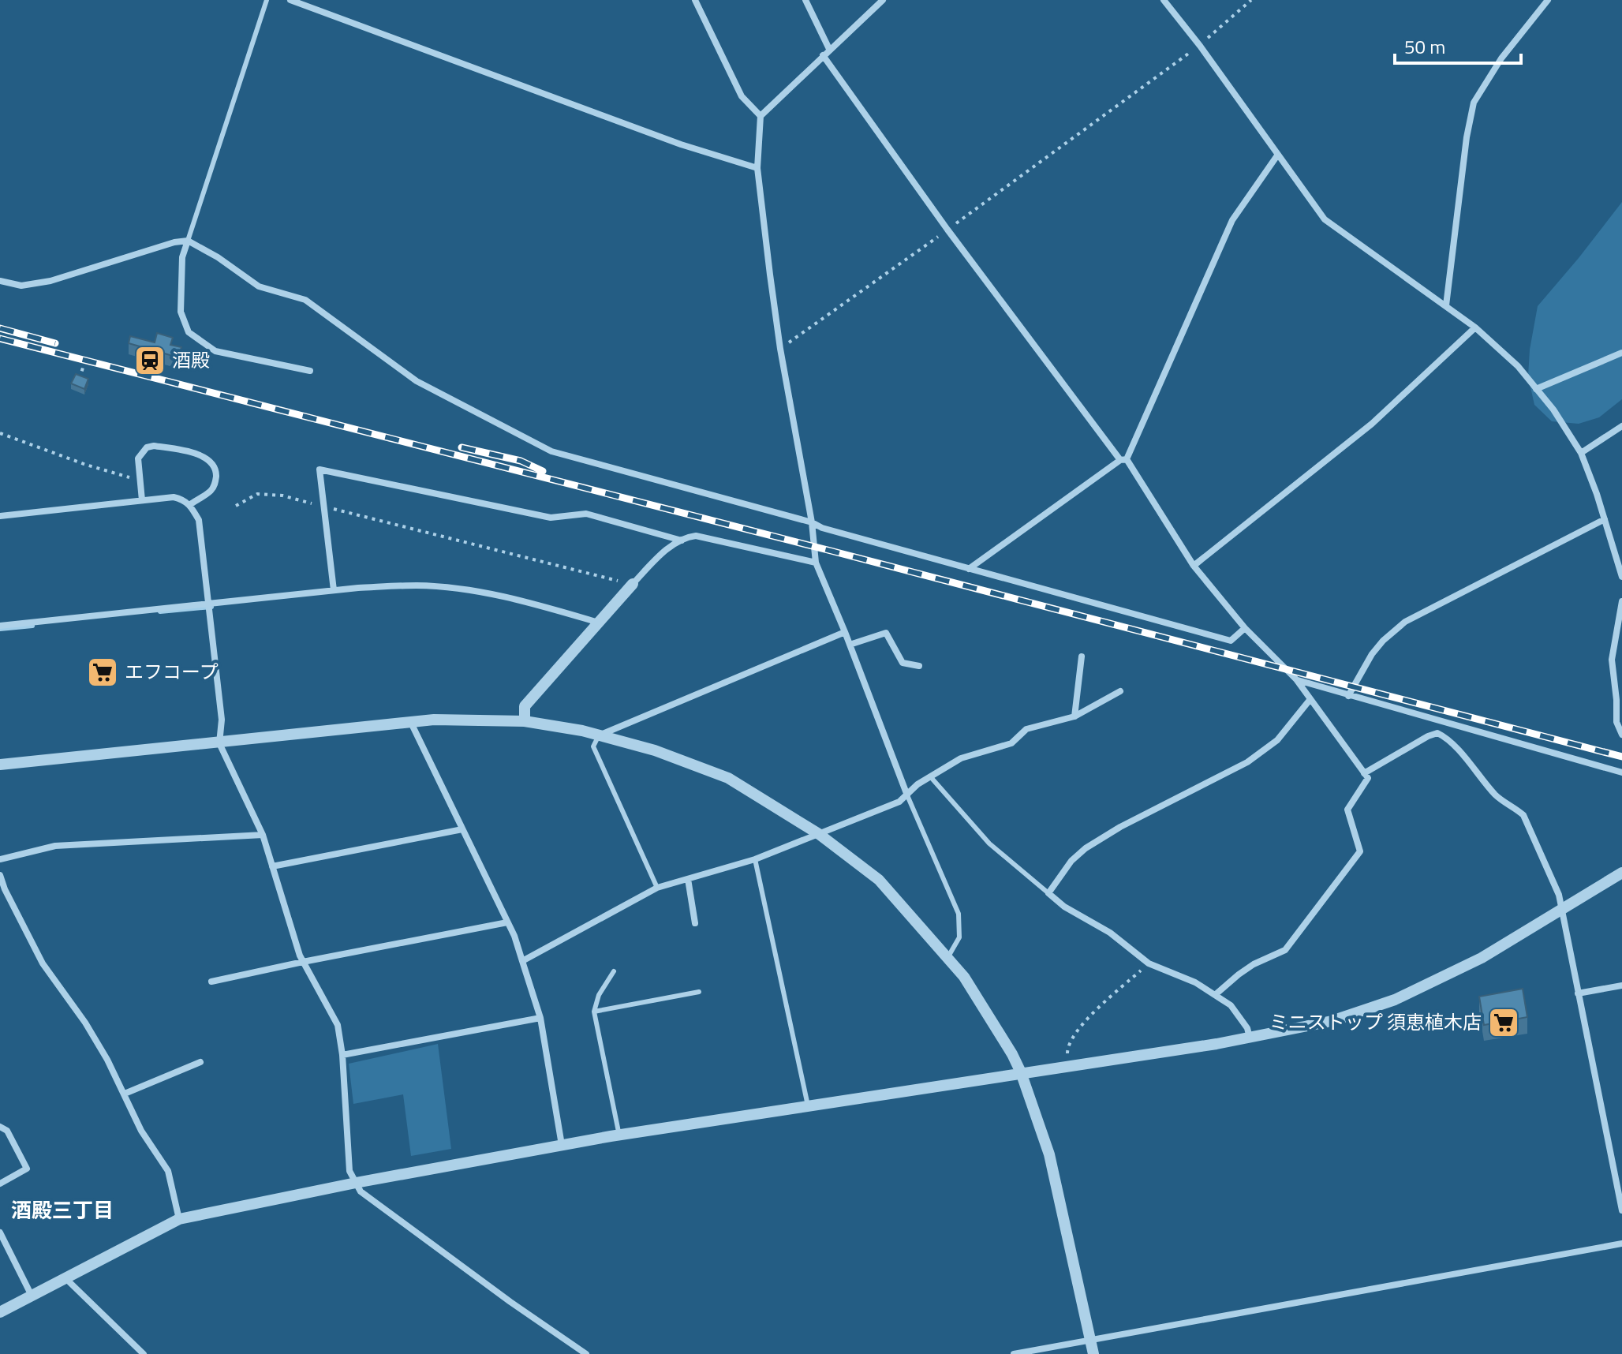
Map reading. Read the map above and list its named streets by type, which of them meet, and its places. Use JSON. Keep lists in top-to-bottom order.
{
  "districts": ["酒殿三丁目"],
  "places": {
    "station": ["酒殿"],
    "supermarket": ["エフコープ", "ミニストップ 須恵植木店"]
  },
  "scale_bar": "50 m"
}
